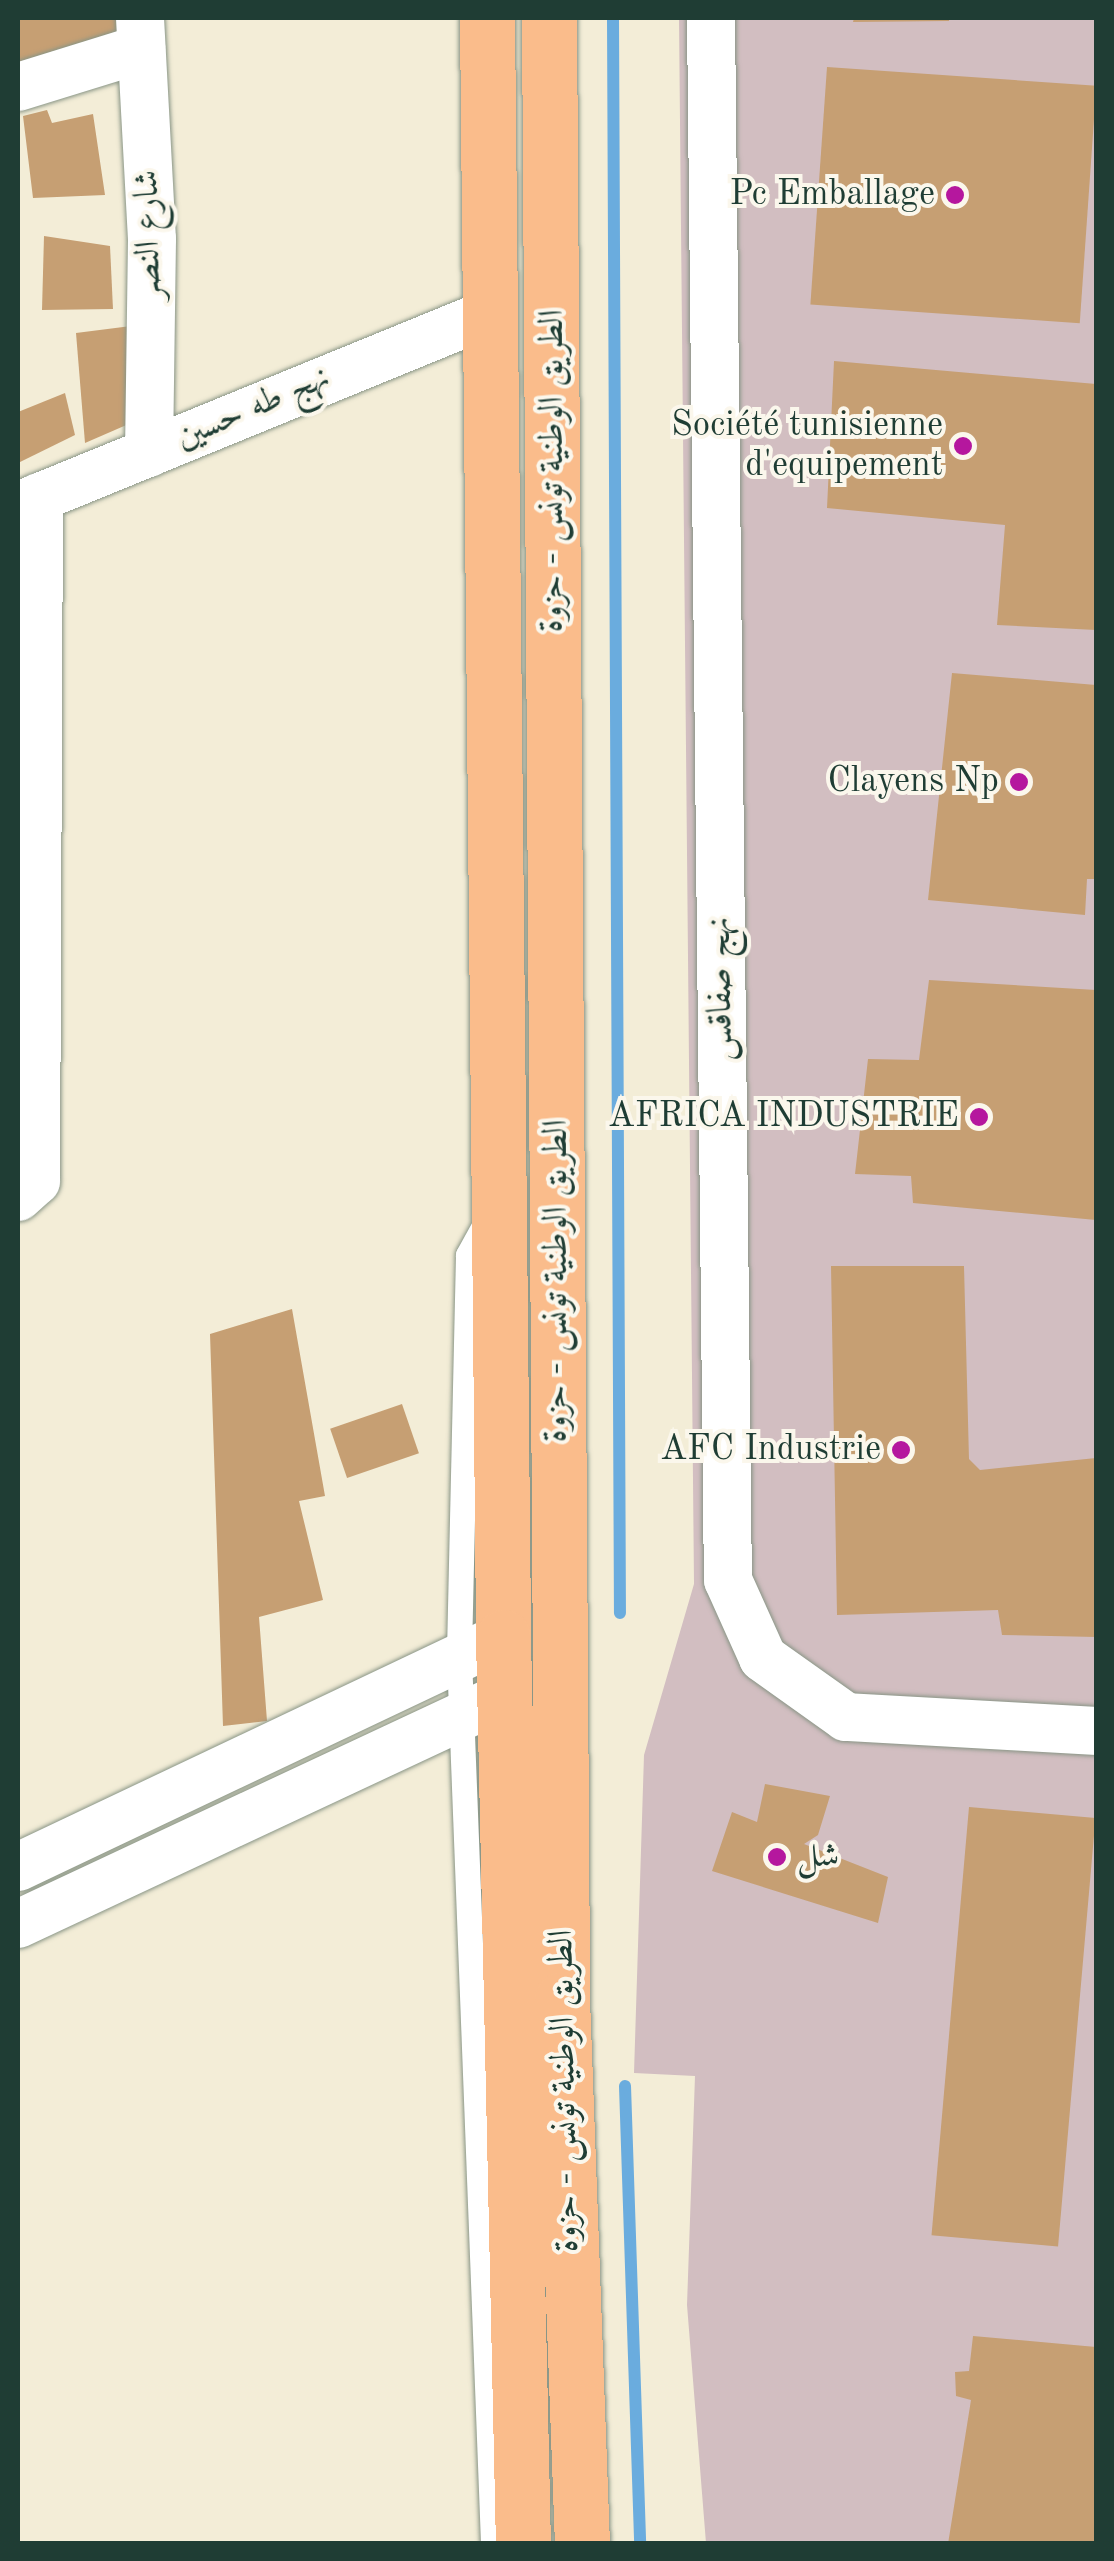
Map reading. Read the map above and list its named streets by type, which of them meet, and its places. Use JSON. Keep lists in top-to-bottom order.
{
  "streets": {
    "main road": ["الطريق الوطنية تونس - حزوة"],
    "street": ["شارع النصر", "نهج طه حسين", "نهج صفاقس"]
  },
  "crossings": [
    ["شارع النصر", "نهج طه حسين"],
    ["نهج طه حسين", "الطريق الوطنية تونس - حزوة"]
  ],
  "places": [
    "Pc Emballage",
    "Société tunisienne d'equipement",
    "Clayens Np",
    "AFRICA INDUSTRIE",
    "AFC Industrie",
    "شل"
  ]
}
